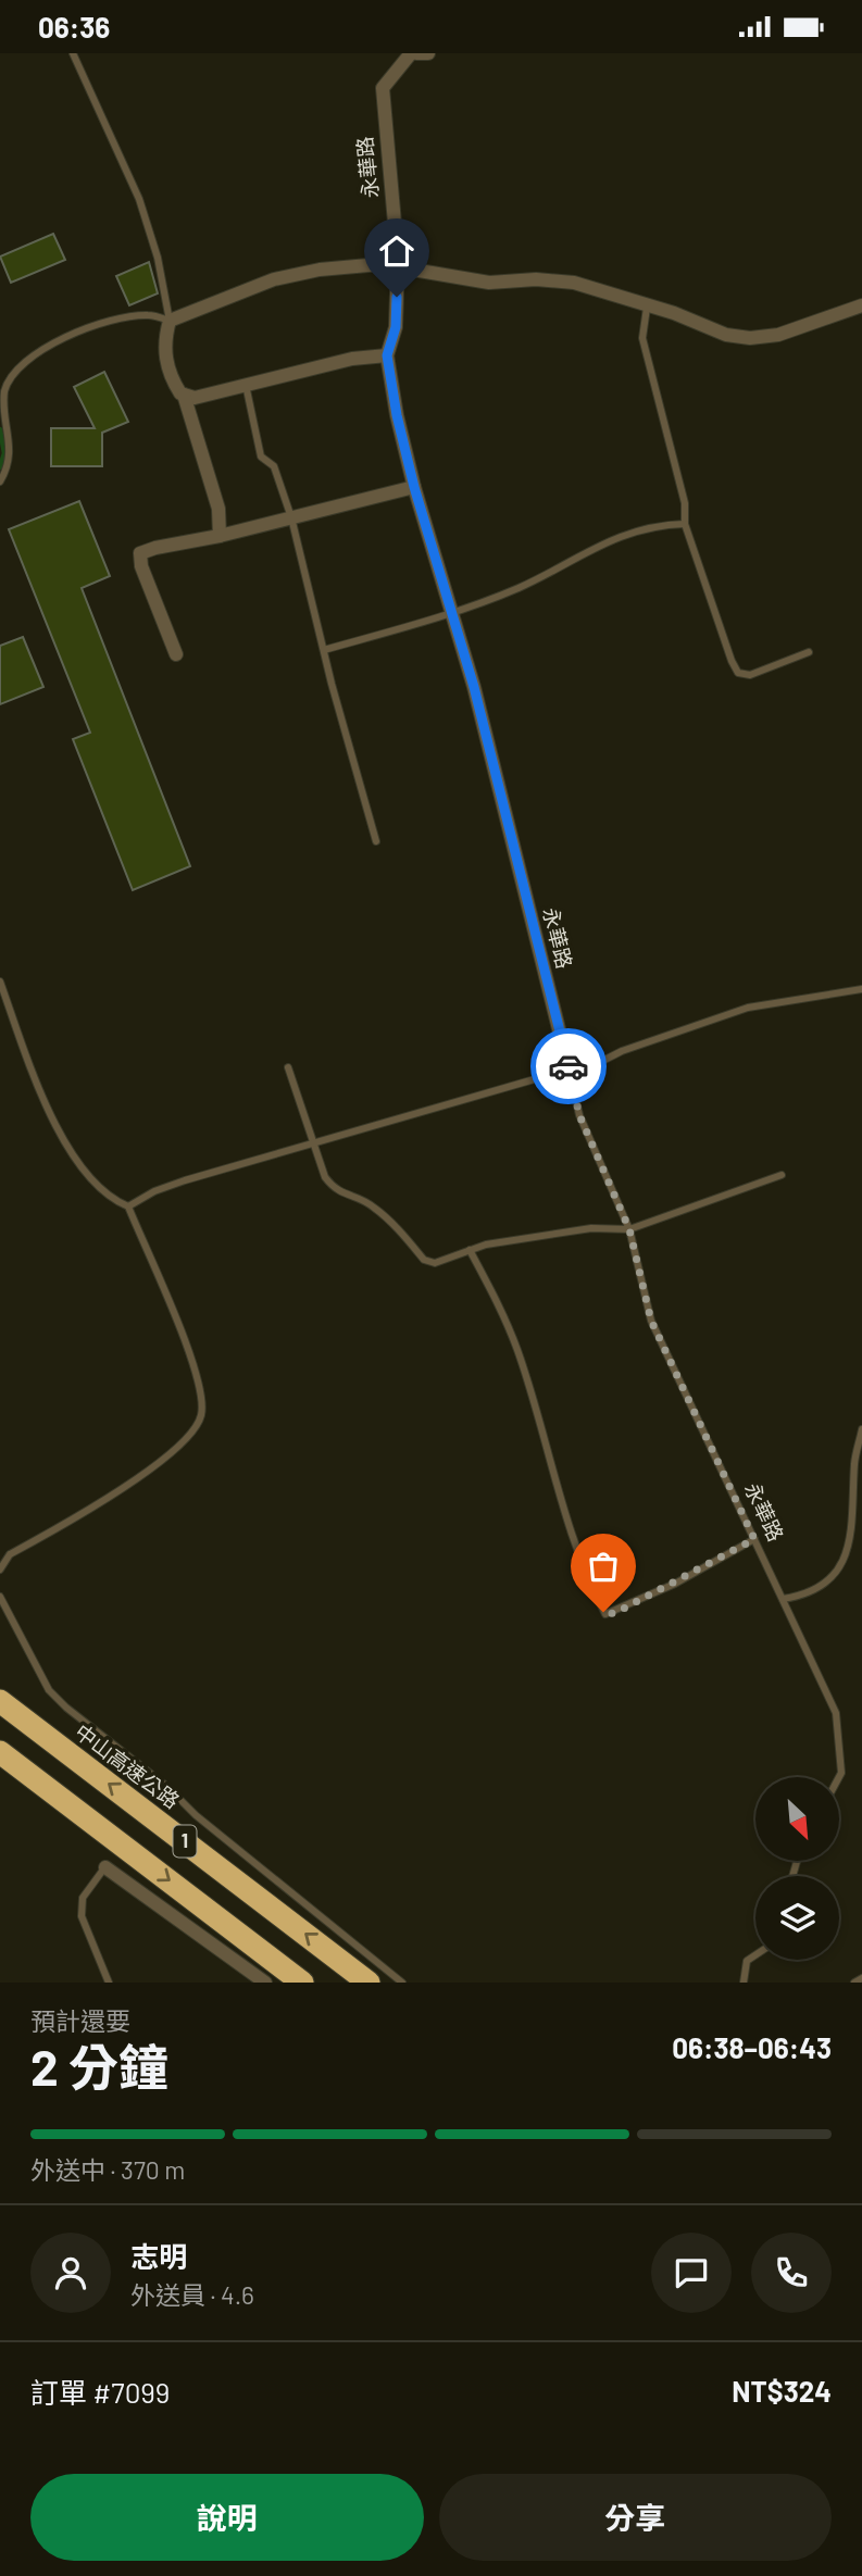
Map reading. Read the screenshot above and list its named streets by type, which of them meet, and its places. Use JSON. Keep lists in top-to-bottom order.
{
  "streets": {
    "highway": ["中山高速公路", "1"],
    "street": ["永華路"]
  },
  "north": "bottom right",
  "page": {
    "status": "06:36",
    "heading": ["2 分鐘", "預計還要", "06:38–06:43"],
    "panel": [
      "志明",
      "外送員 · 4.6",
      "訂單 #7099",
      "NT$324"
    ],
    "bar": "外送中 · 370 m",
    "buttons": ["說明", "分享"]
  }
}
